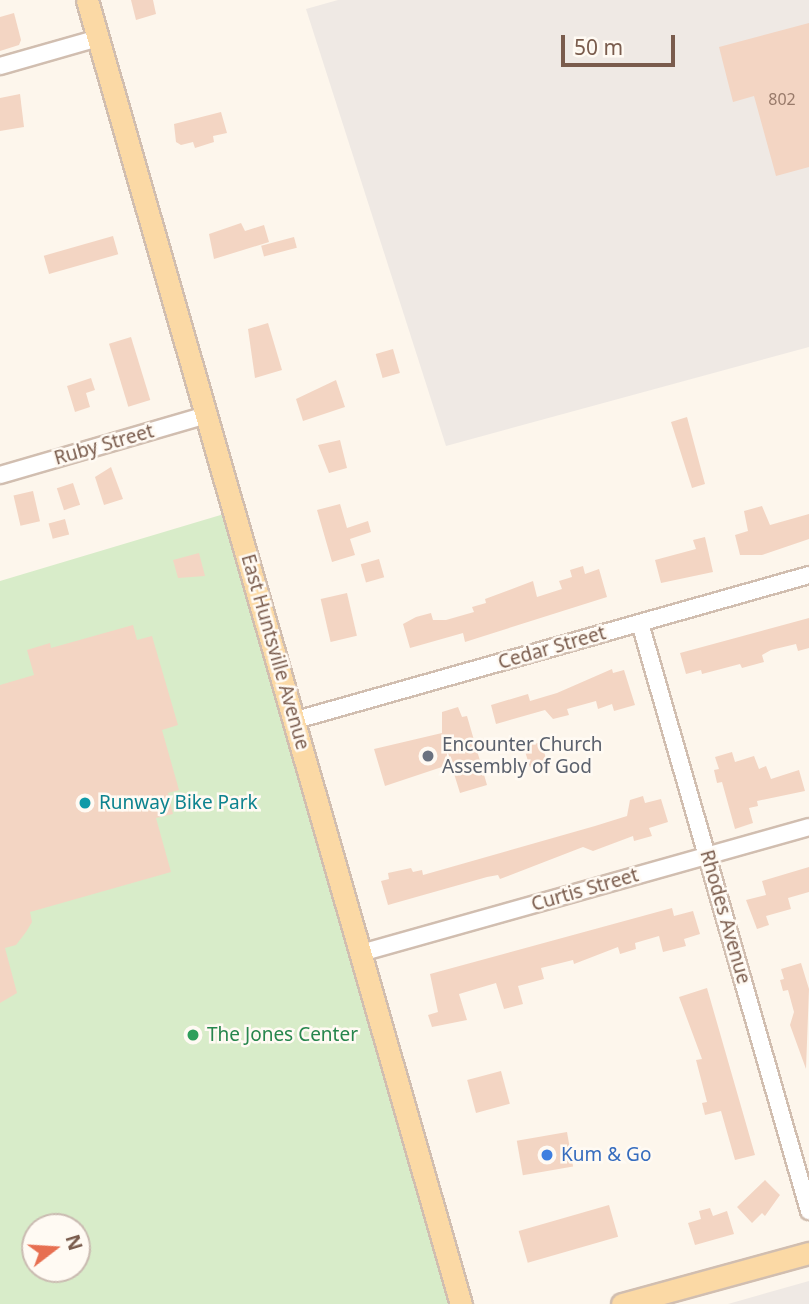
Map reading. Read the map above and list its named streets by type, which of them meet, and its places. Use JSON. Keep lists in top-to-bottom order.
{
  "streets": {
    "main road": ["East Huntsville Avenue"],
    "street": [
      "Ruby Street",
      "Cedar Street",
      "Curtis Street",
      "Rhodes Avenue"
    ]
  },
  "crossings": [
    ["Ruby Street", "East Huntsville Avenue"],
    ["Cedar Street", "East Huntsville Avenue"],
    ["Cedar Street", "Rhodes Avenue"],
    ["East Huntsville Avenue", "Curtis Street"],
    ["Curtis Street", "Rhodes Avenue"]
  ],
  "places": [
    "Encounter Church Assembly of God",
    "Runway Bike Park",
    "The Jones Center",
    "Kum & Go"
  ],
  "house_numbers": ["802"],
  "scale_bar": "50 m",
  "north": "right"
}
